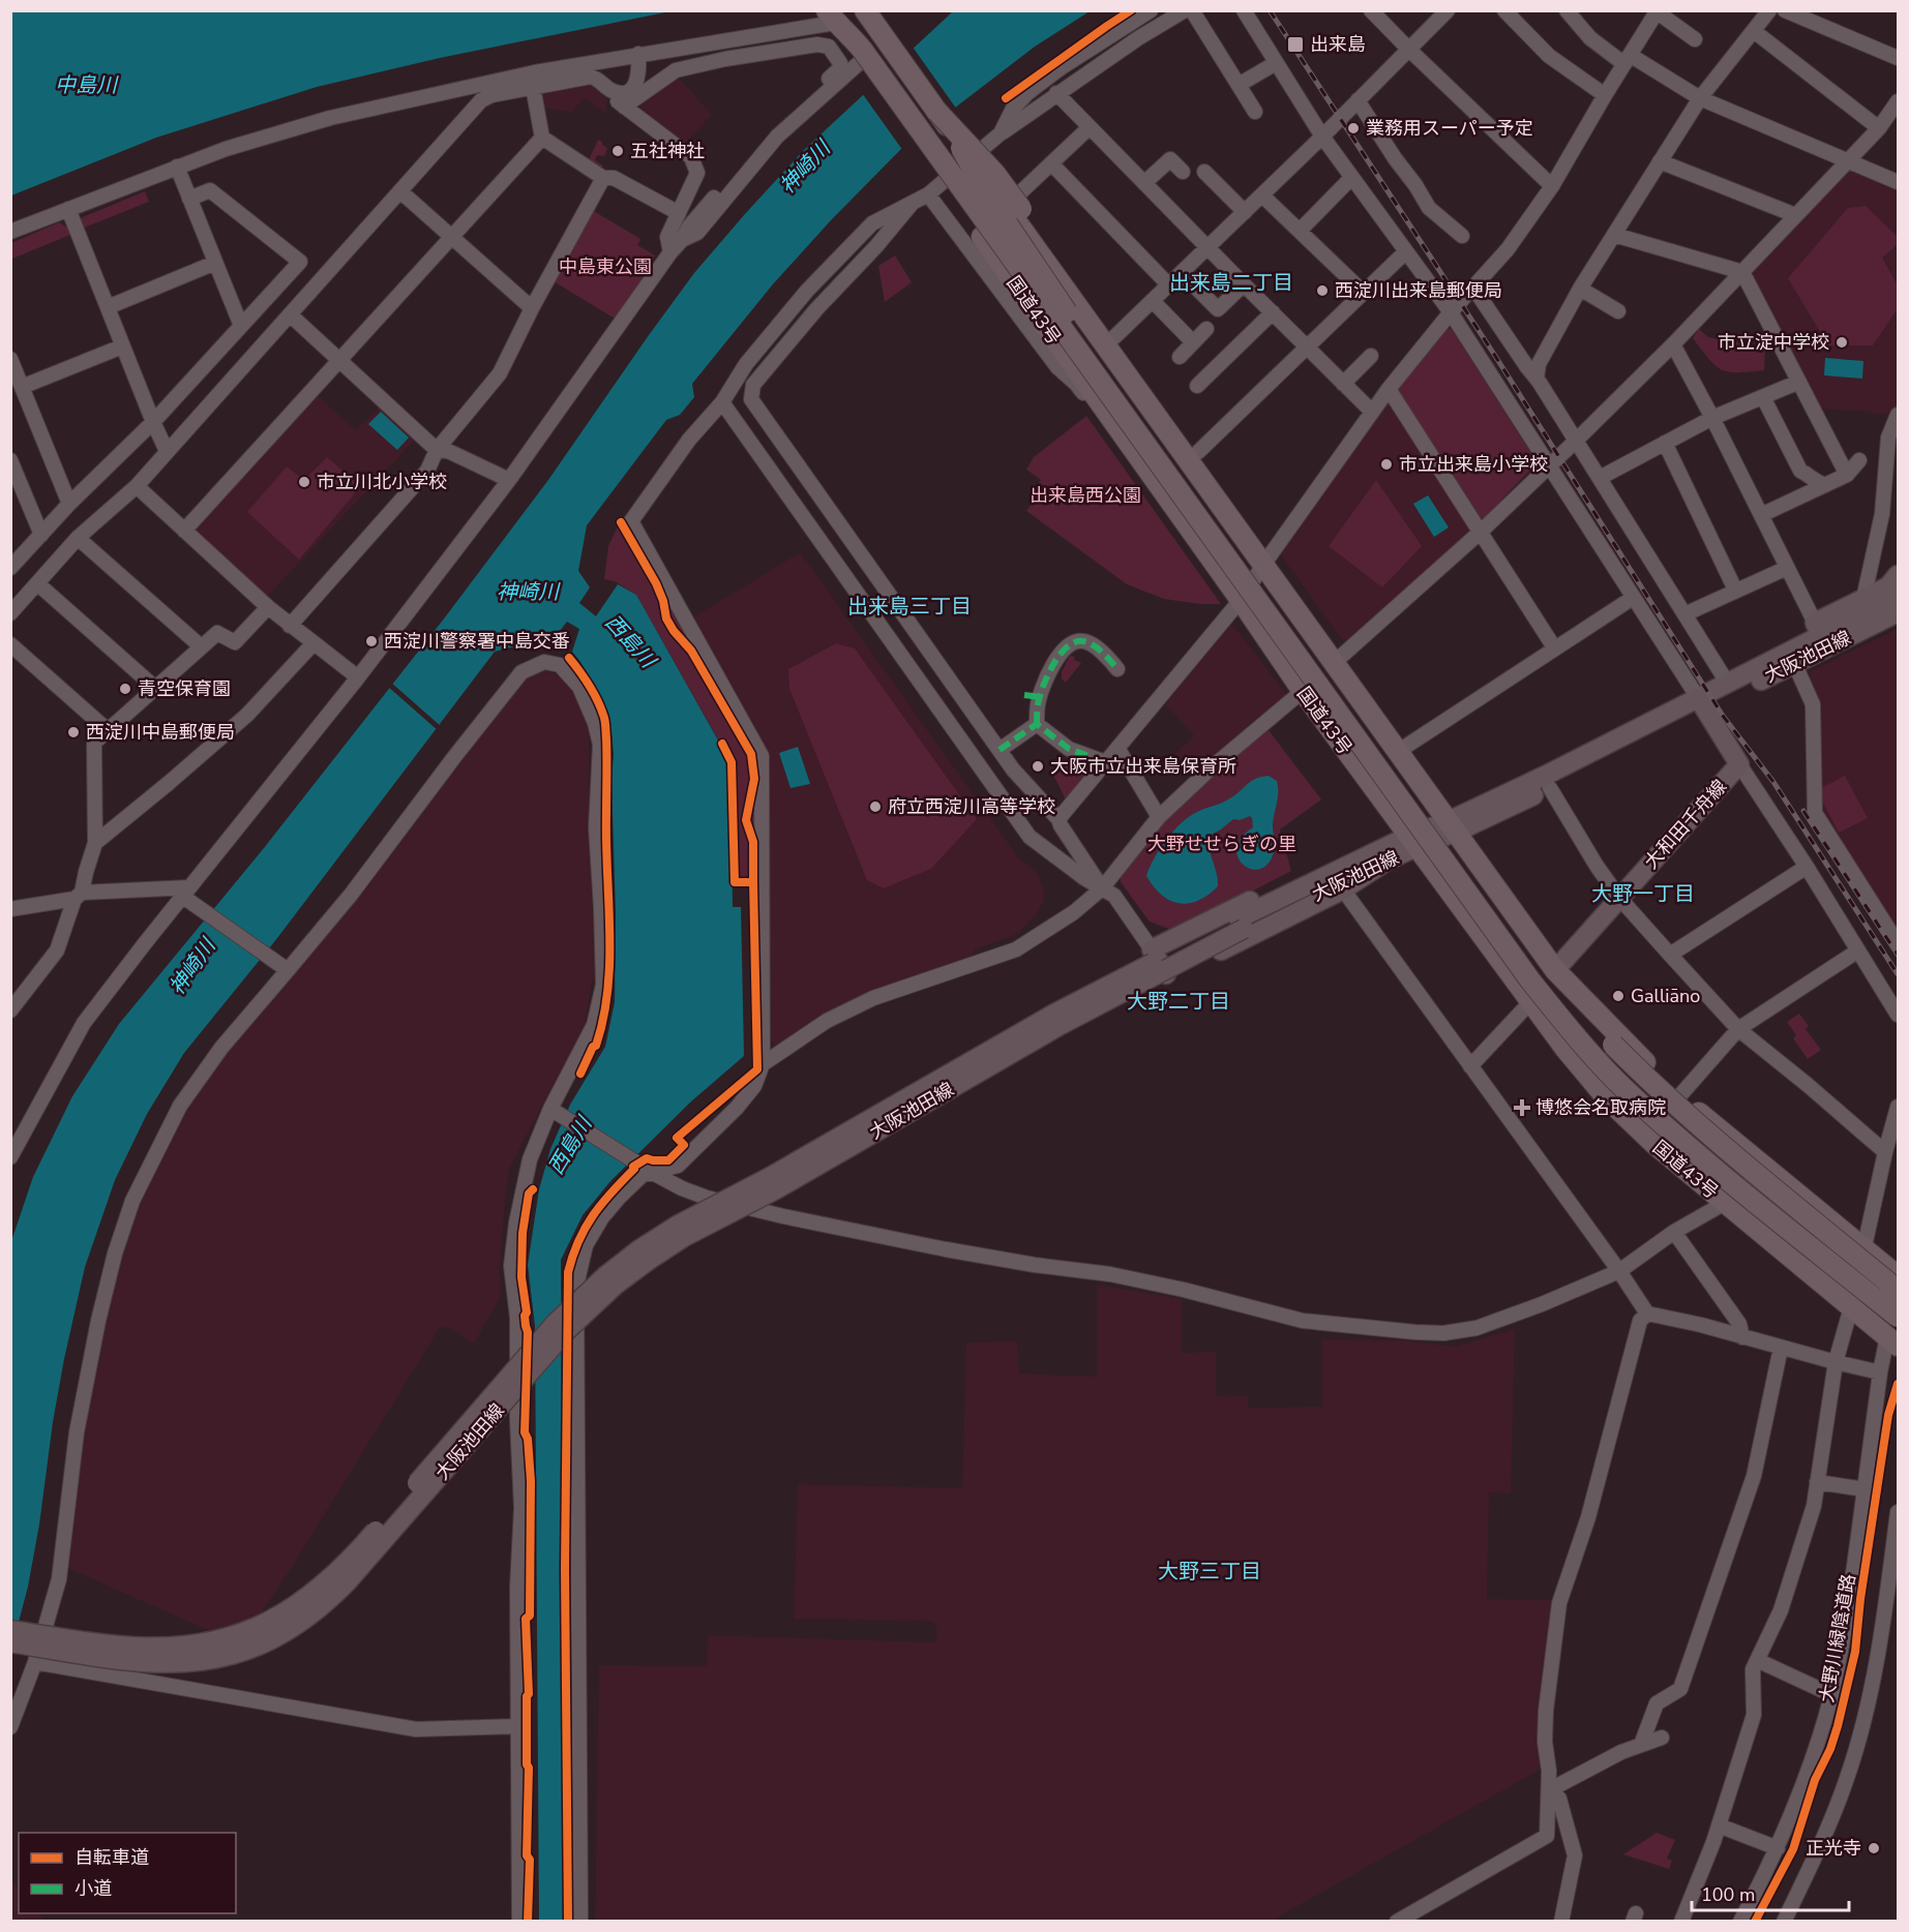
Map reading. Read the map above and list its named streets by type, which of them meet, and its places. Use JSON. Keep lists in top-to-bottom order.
{
  "streets": {
    "highway": ["国道43号"],
    "main road": ["大阪池田線", "大和田千舟線"],
    "cycle path": ["大野川緑陰道路"]
  },
  "crossings": [
    ["国道43号", "大阪池田線"],
    ["国道43号", "大和田千舟線"],
    ["大阪池田線", "大和田千舟線"]
  ],
  "districts": [
    "出来島二丁目",
    "出来島三丁目",
    "大野一丁目",
    "大野二丁目",
    "大野三丁目"
  ],
  "water": ["中島川", "神崎川", "西島川"],
  "parks": ["中島東公園", "出来島西公園", "大野せせらぎの里"],
  "places": {
    "transit": ["出来島"],
    "other": [
      "業務用スーパー予定",
      "五社神社",
      "西淀川出来島郵便局",
      "市立淀中学校",
      "市立出来島小学校",
      "市立川北小学校",
      "西淀川警察署中島交番",
      "青空保育園",
      "西淀川中島郵便局",
      "大阪市立出来島保育所",
      "府立西淀川高等学校",
      "Galliāno",
      "正光寺"
    ],
    "health": ["博悠会名取病院"]
  },
  "legend": ["自転車道", "小道"],
  "scale_bar": "100 m"
}
